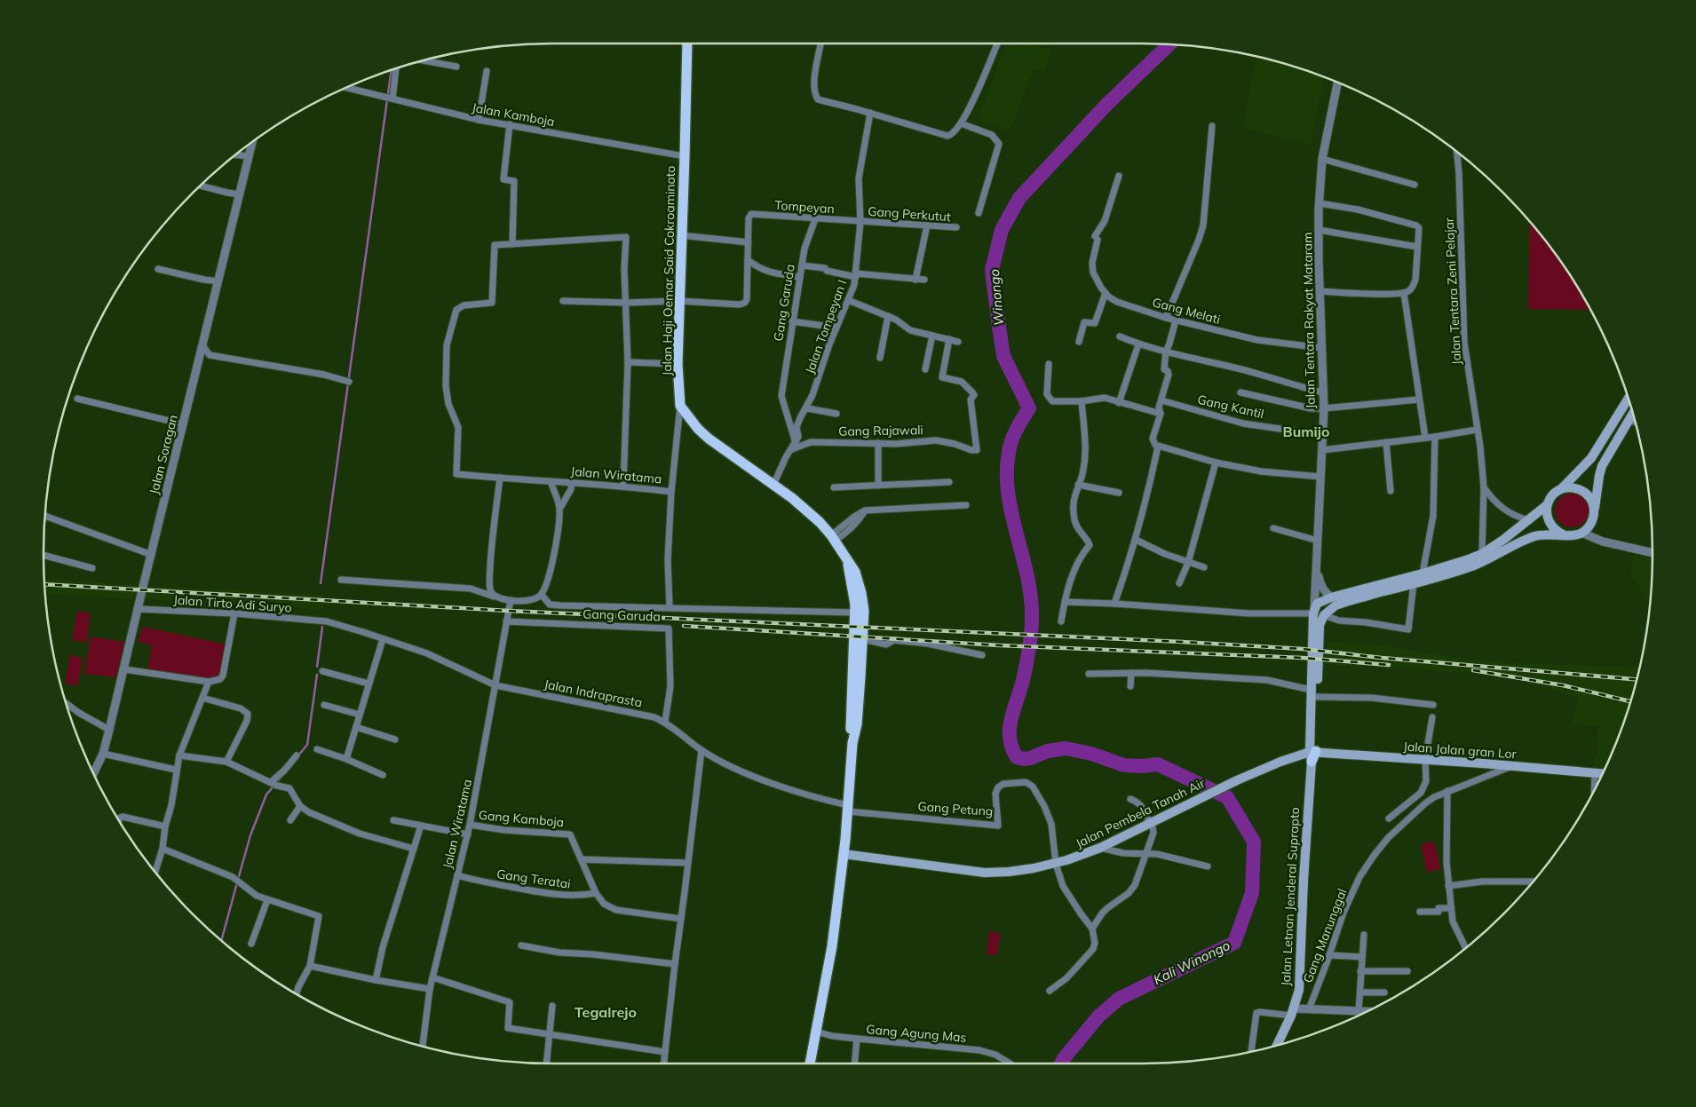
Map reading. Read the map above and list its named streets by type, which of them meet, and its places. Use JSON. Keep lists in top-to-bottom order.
{
  "streets": {
    "main road": [
      "Jalan Haji Oemar Said Cokroaminoto",
      "Jalan Tentara Rakyat Mataram",
      "Jalan Jalan gran Lor",
      "Jalan Pembela Tanah Air",
      "Jalan Letnan Jenderal Suprapto"
    ],
    "street": [
      "Jalan Kamboja",
      "Tompeyan",
      "Gang Perkutut",
      "Jalan Tentara Zeni Pelajar",
      "Gang Garuda",
      "Gang Melati",
      "Jalan Tompeyan I",
      "Gang Kantil",
      "Gang Rajawali",
      "Jalan Soragan",
      "Jalan Wiratama",
      "Jalan Tirto Adi Suryo",
      "Jalan Indraprasta",
      "Gang Petung",
      "Gang Kamboja",
      "Gang Teratai",
      "Gang Manunggal",
      "Gang Agung Mas"
    ]
  },
  "crossings": [
    ["Jalan Kamboja", "Jalan Haji Oemar Said Cokroaminoto"],
    ["Tompeyan", "Gang Perkutut"],
    ["Tompeyan", "Gang Garuda"],
    ["Tompeyan", "Jalan Tompeyan I"],
    ["Gang Perkutut", "Jalan Tompeyan I"],
    ["Jalan Haji Oemar Said Cokroaminoto", "Jalan Wiratama"],
    ["Gang Garuda", "Jalan Tompeyan I"],
    ["Gang Garuda", "Jalan Wiratama"],
    ["Gang Garuda", "Jalan Indraprasta"],
    ["Gang Melati", "Jalan Tentara Rakyat Mataram"],
    ["Jalan Tentara Rakyat Mataram", "Gang Kantil"],
    ["Jalan Tentara Rakyat Mataram", "Jalan Jalan gran Lor"],
    ["Jalan Tentara Rakyat Mataram", "Jalan Pembela Tanah Air"],
    ["Jalan Tentara Rakyat Mataram", "Jalan Letnan Jenderal Suprapto"],
    ["Jalan Tompeyan I", "Gang Rajawali"],
    ["Jalan Soragan", "Jalan Tirto Adi Suryo"],
    ["Jalan Wiratama", "Jalan Indraprasta"],
    ["Jalan Wiratama", "Gang Kamboja"],
    ["Jalan Wiratama", "Gang Teratai"],
    ["Jalan Tirto Adi Suryo", "Jalan Indraprasta"],
    ["Jalan Indraprasta", "Gang Petung"],
    ["Jalan Jalan gran Lor", "Jalan Pembela Tanah Air"],
    ["Jalan Jalan gran Lor", "Jalan Letnan Jenderal Suprapto"],
    ["Jalan Jalan gran Lor", "Gang Manunggal"],
    ["Gang Petung", "Jalan Pembela Tanah Air"],
    ["Jalan Pembela Tanah Air", "Jalan Letnan Jenderal Suprapto"],
    ["Gang Kamboja", "Gang Teratai"]
  ],
  "districts": ["Bumijo", "Tegalrejo"],
  "water": ["Winongo", "Kali Winongo"]
}
